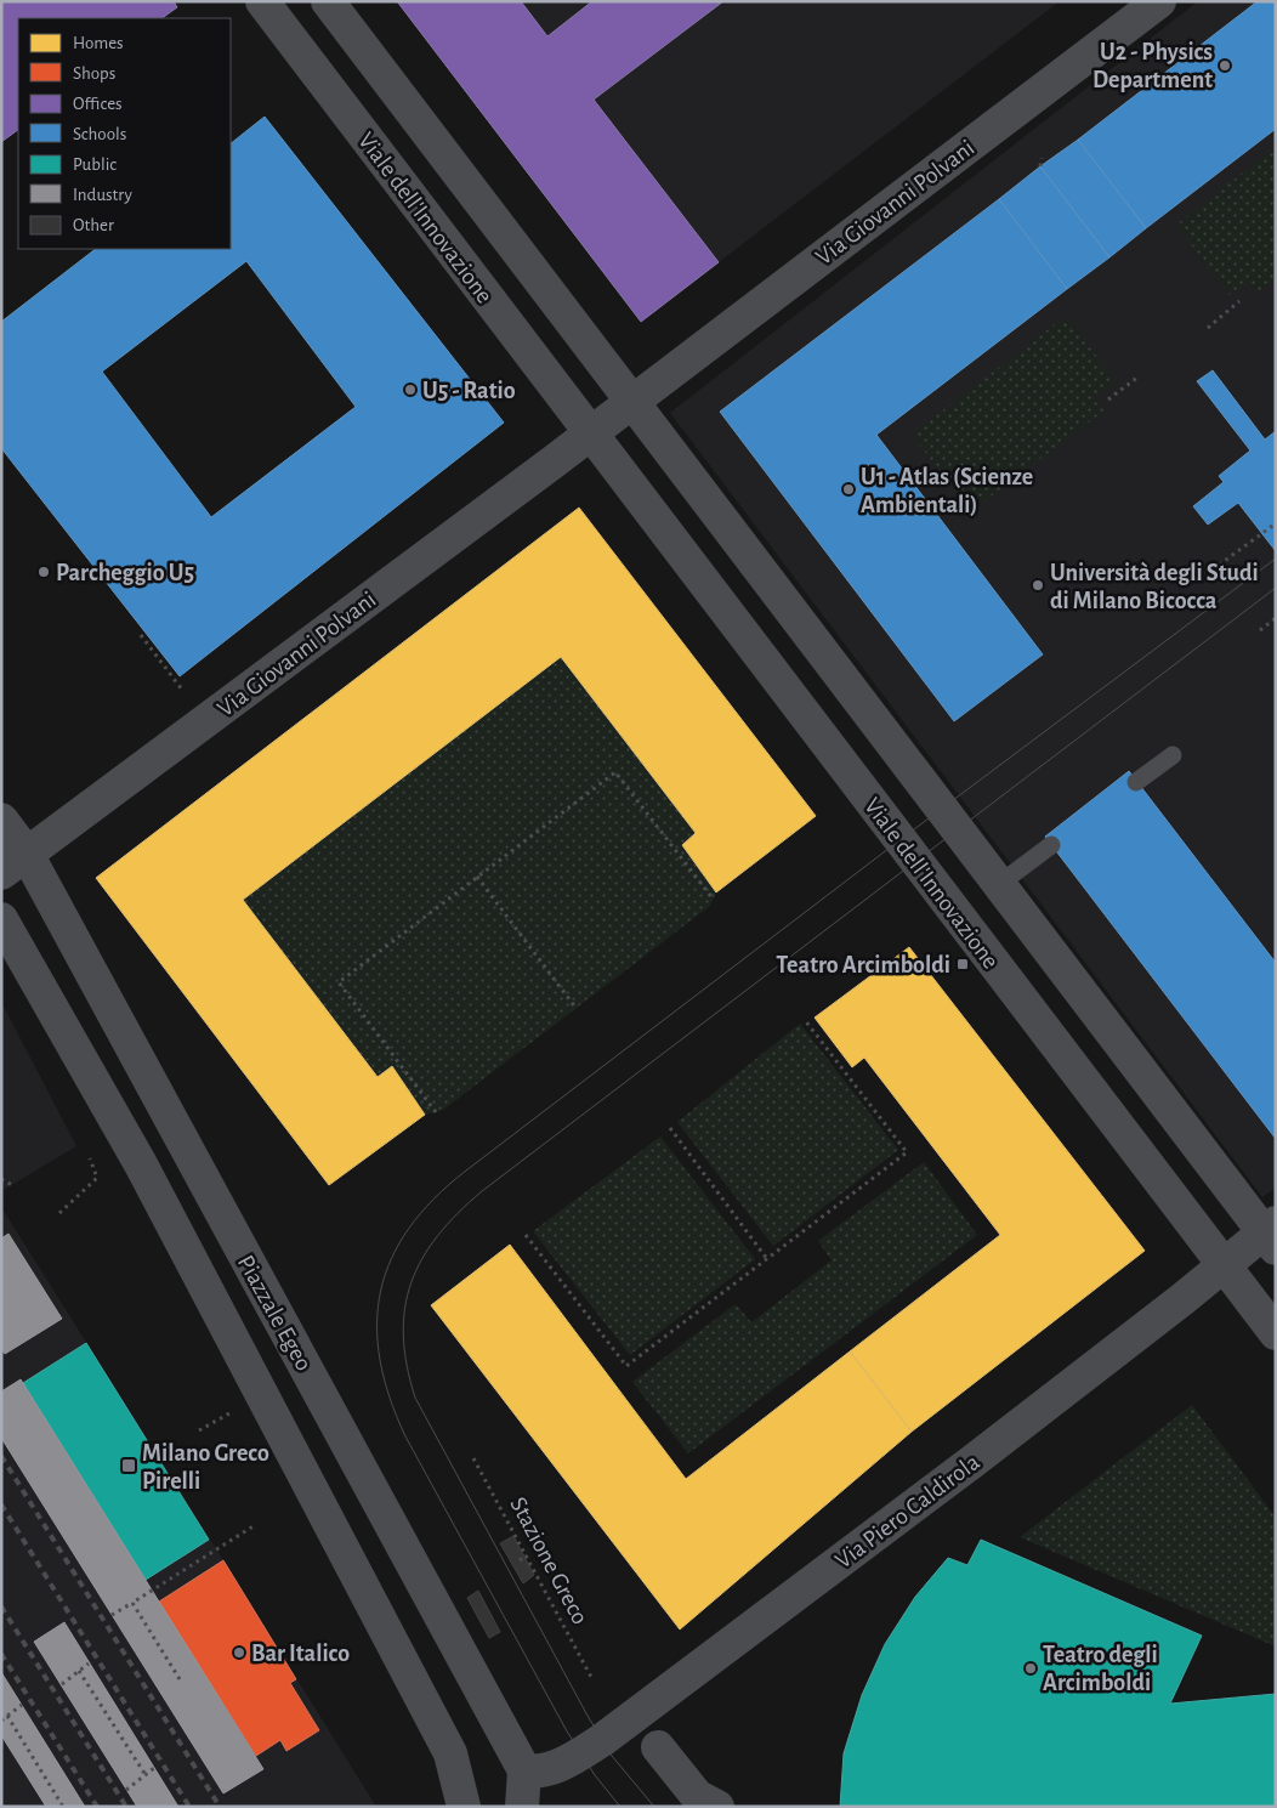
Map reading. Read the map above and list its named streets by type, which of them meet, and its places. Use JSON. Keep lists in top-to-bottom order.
{
  "streets": {
    "street": [
      "Via Giovanni Polvani",
      "Viale dell'Innovazione",
      "Piazzale Egeo",
      "Via Piero Caldirola"
    ],
    "path": ["Stazione Greco"]
  },
  "crossings": [
    ["Via Giovanni Polvani", "Viale dell'Innovazione"],
    ["Via Giovanni Polvani", "Piazzale Egeo"],
    ["Viale dell'Innovazione", "Via Piero Caldirola"],
    ["Piazzale Egeo", "Via Piero Caldirola"]
  ],
  "places": {
    "other": [
      "U2 - Physics Department",
      "U5 - Ratio",
      "U1 - Atlas (Scienze Ambientali)",
      "Parcheggio U5",
      "Università degli Studi di Milano Bicocca",
      "Bar Italico",
      "Teatro degli Arcimboldi"
    ],
    "transit": ["Teatro Arcimboldi", "Milano Greco Pirelli"]
  },
  "legend": [
    "Homes",
    "Shops",
    "Offices",
    "Schools",
    "Public",
    "Industry",
    "Other"
  ]
}
